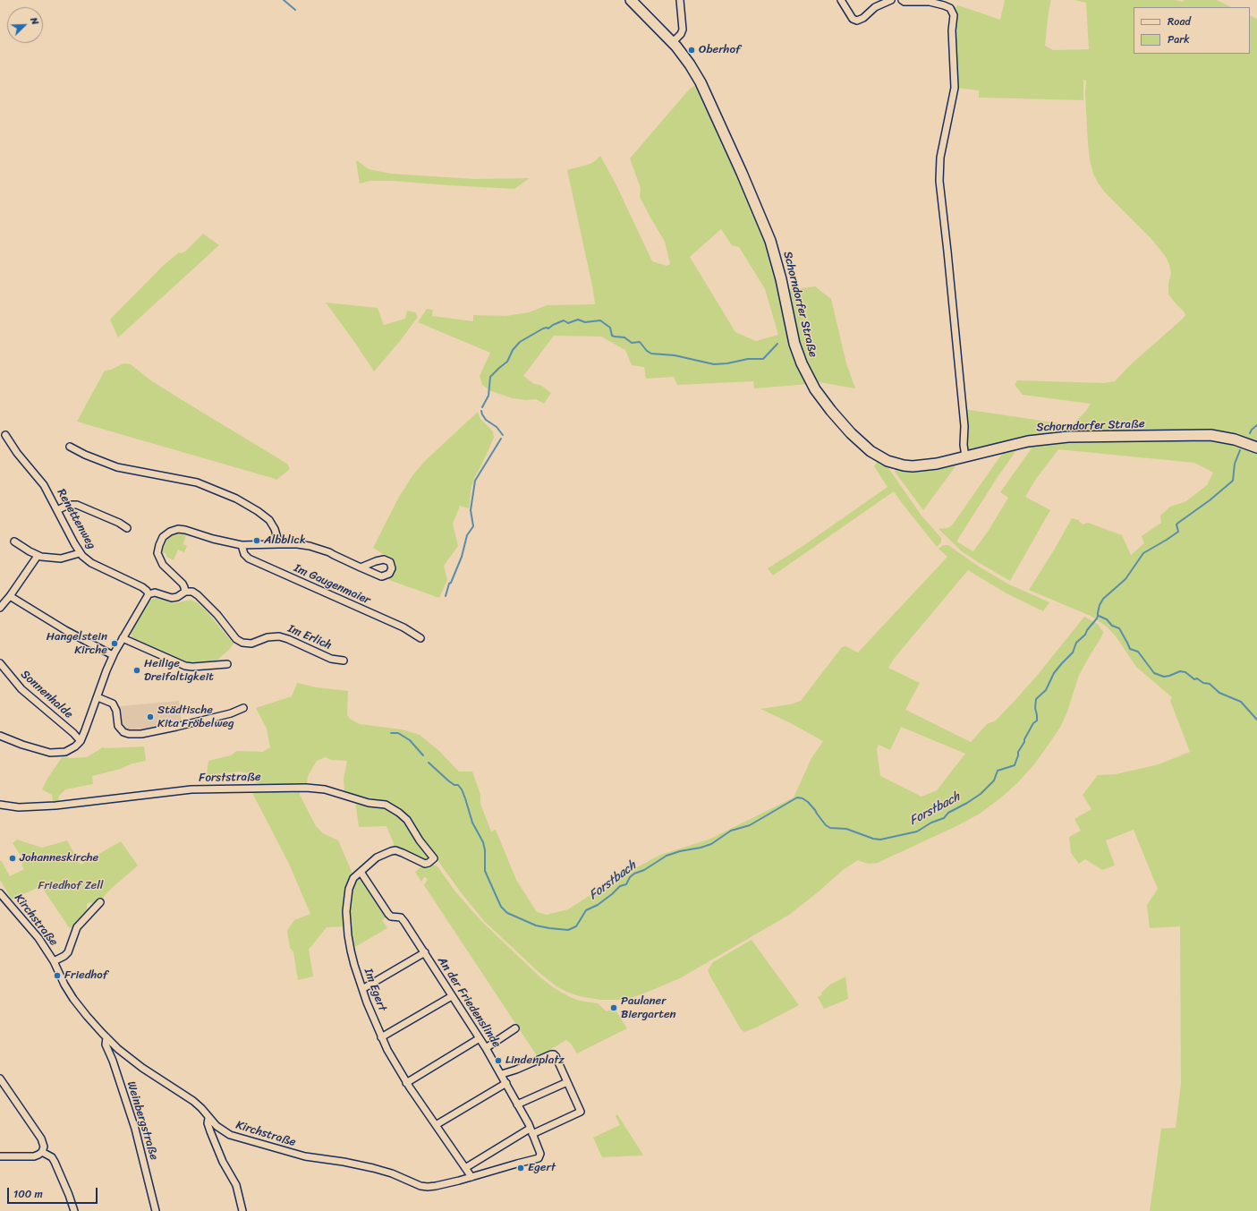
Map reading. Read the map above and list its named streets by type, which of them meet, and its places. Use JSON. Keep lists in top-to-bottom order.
{
  "streets": {
    "main road": ["Schorndorfer Straße"],
    "street": [
      "Renettenweg",
      "Im Gaugenmaier",
      "Im Erlich",
      "Sonnenhalde",
      "Forststraße",
      "Kirchstraße",
      "Im Egert",
      "An der Friedenslinde",
      "Weinbergstraße"
    ]
  },
  "crossings": [
    ["Forststraße", "Im Egert"],
    ["Kirchstraße", "Im Egert"],
    ["Kirchstraße", "An der Friedenslinde"],
    ["Kirchstraße", "Weinbergstraße"],
    ["Im Egert", "An der Friedenslinde"]
  ],
  "water": ["Forstbach"],
  "parks": ["Friedhof Zell"],
  "places": [
    "Oberhof",
    "Albblick",
    "Hangelstein Kirche",
    "Heilige Dreifaltigkeit",
    "Städtische Kita Fröbelweg",
    "Johanneskirche",
    "Friedhof",
    "Paulaner Biergarten",
    "Lindenplatz",
    "Egert"
  ],
  "legend": ["Road", "Park"],
  "scale_bar": "100 m",
  "north": "top right"
}
